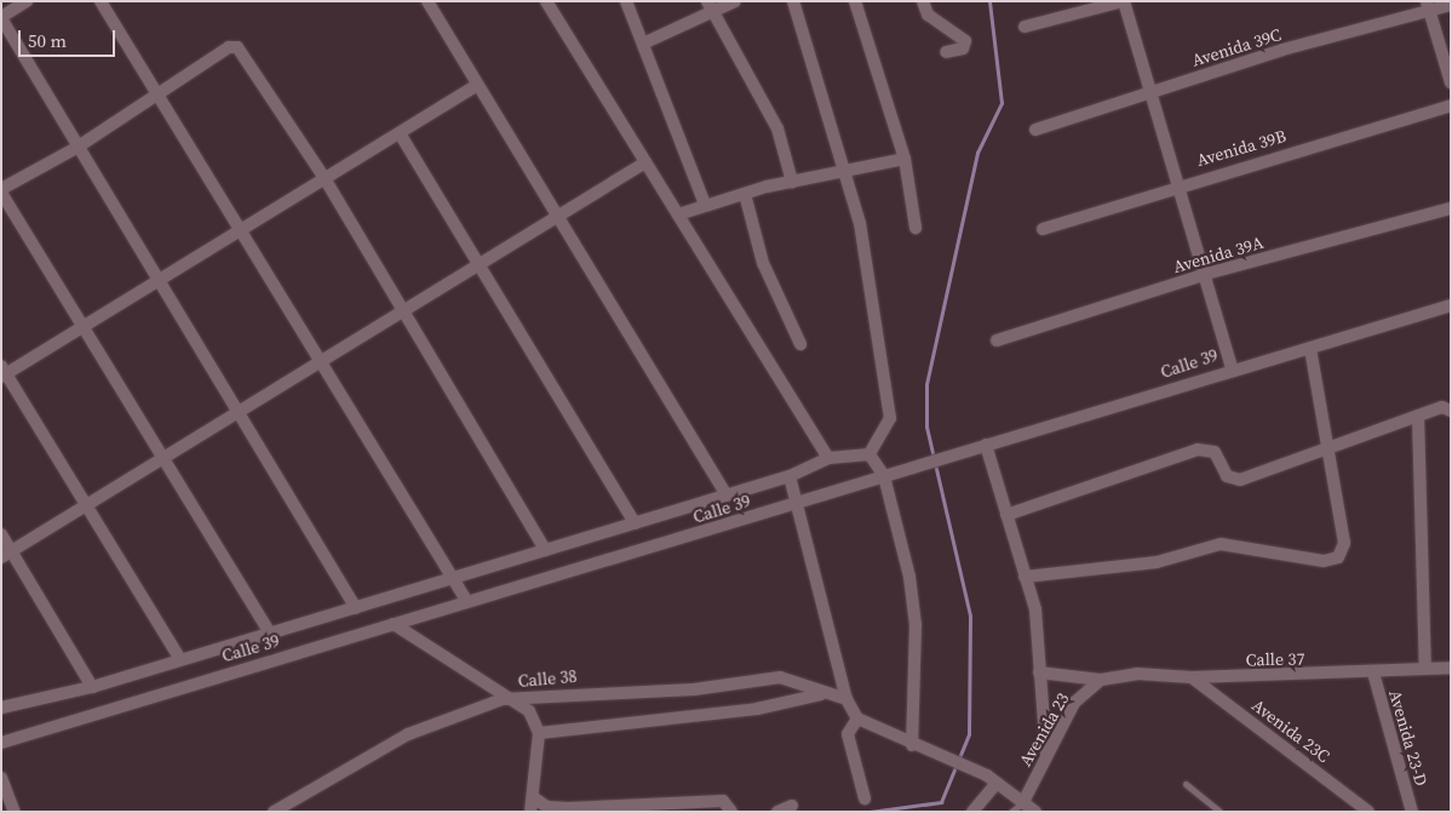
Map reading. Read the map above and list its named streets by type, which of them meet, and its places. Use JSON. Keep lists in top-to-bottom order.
{
  "streets": {
    "street": [
      "Avenida 39C",
      "Avenida 39B",
      "Avenida 39A",
      "Calle 39",
      "Calle 37",
      "Calle 38",
      "Avenida 23",
      "Avenida 23C",
      "Avenida 23-D"
    ]
  },
  "crossings": [
    ["Calle 37", "Avenida 23"],
    ["Calle 37", "Avenida 23C"],
    ["Calle 37", "Avenida 23-D"]
  ],
  "scale_bar": "50 m"
}
